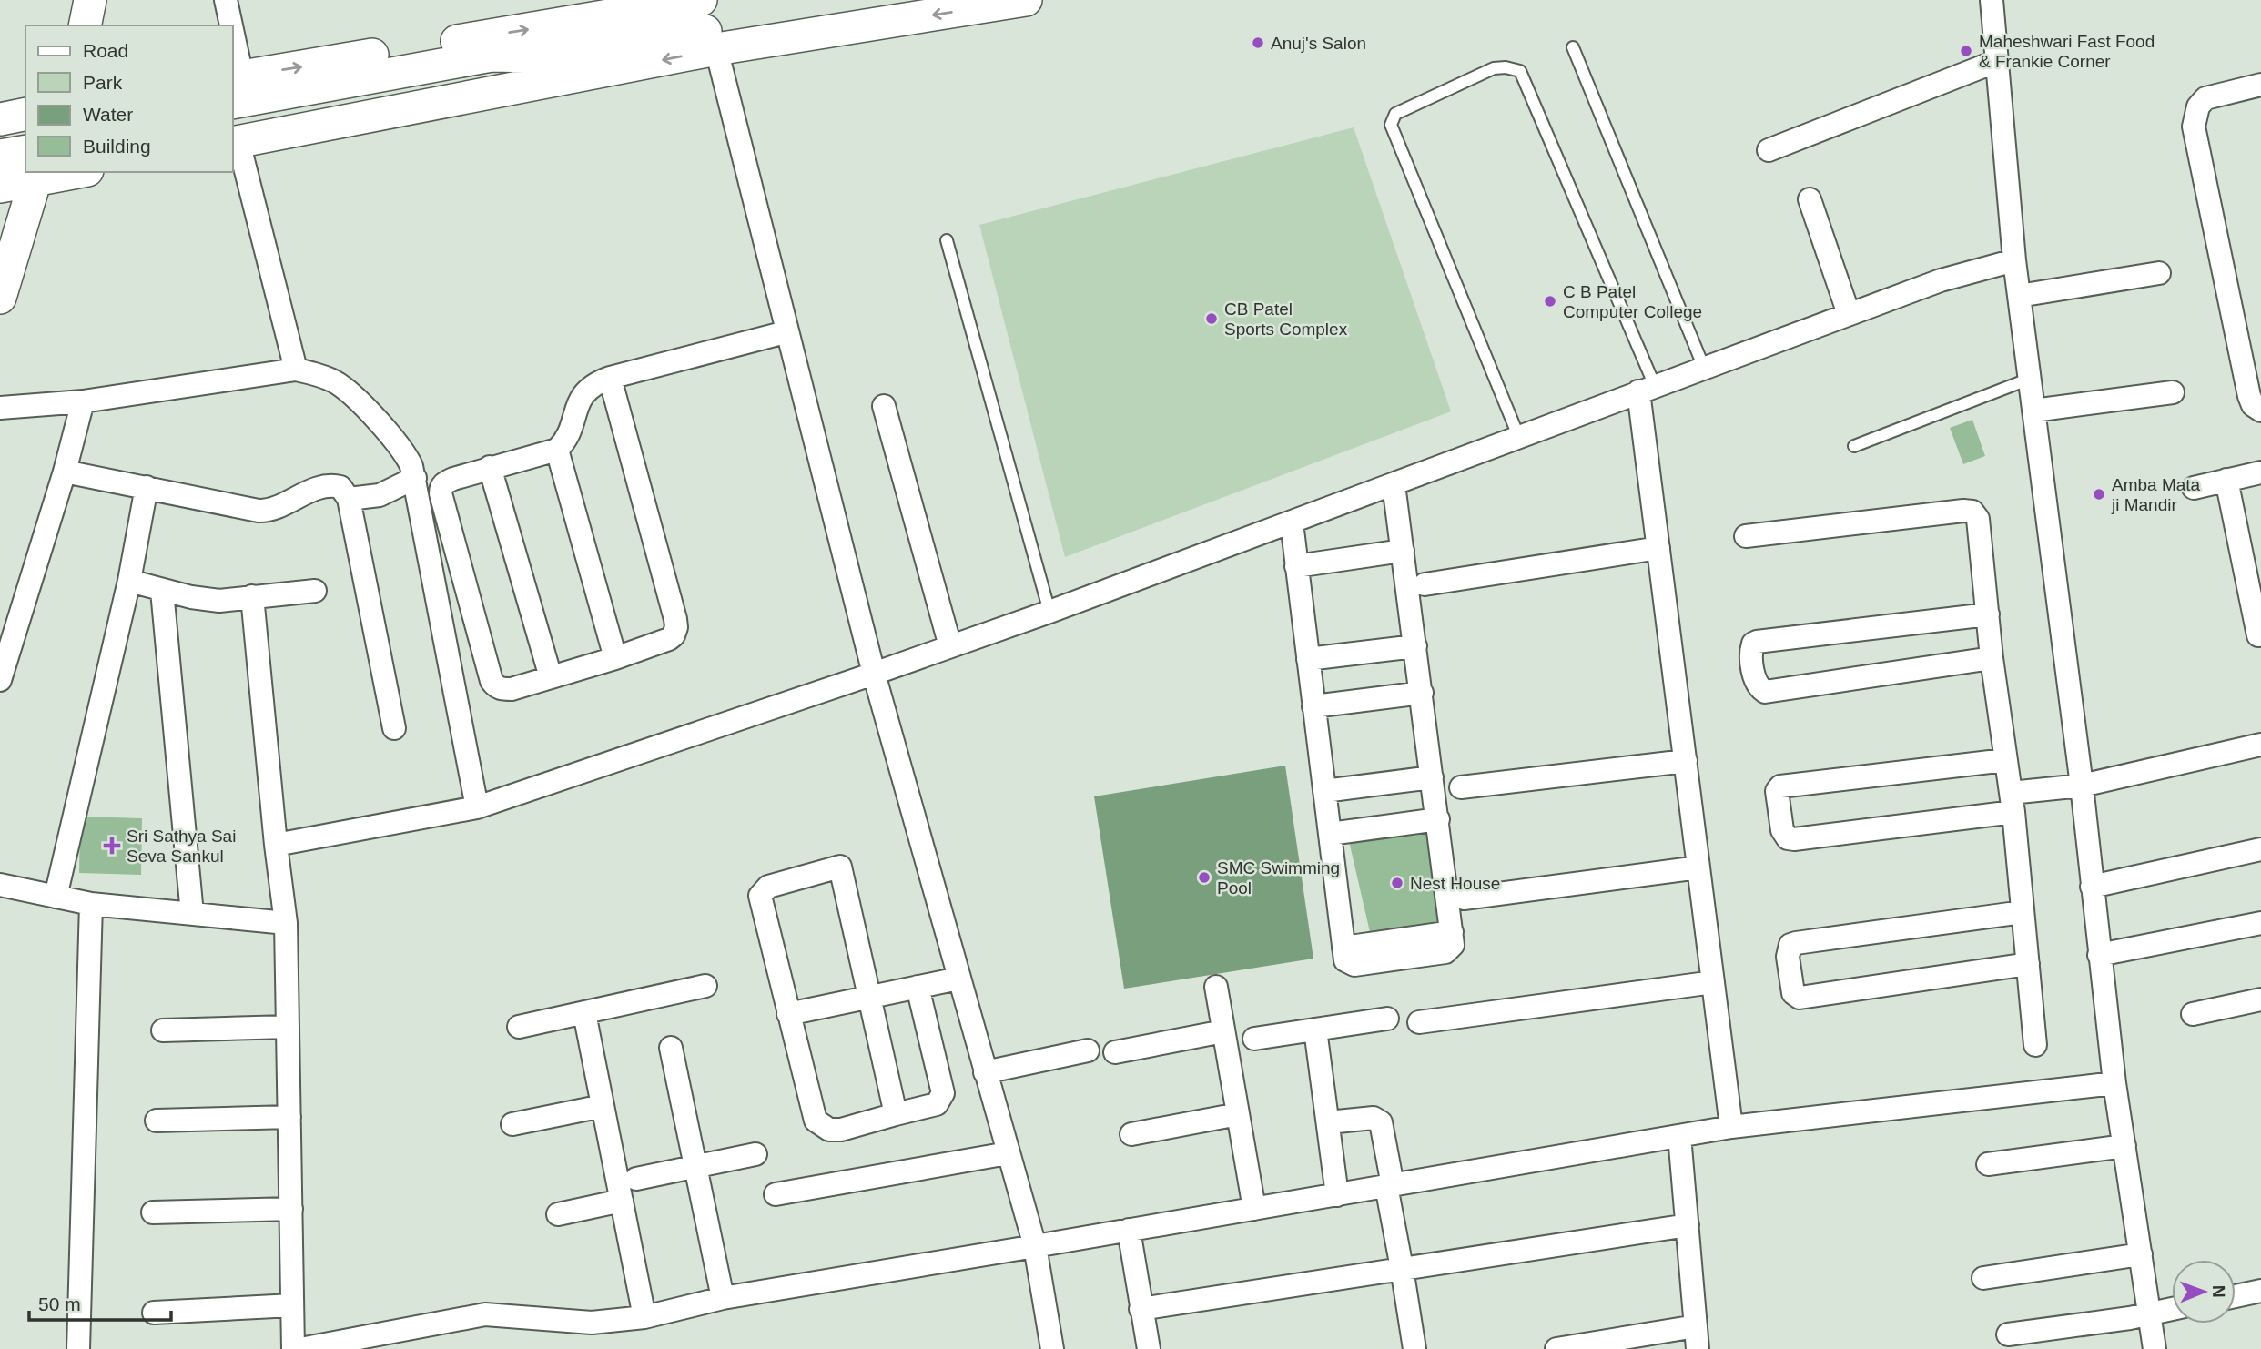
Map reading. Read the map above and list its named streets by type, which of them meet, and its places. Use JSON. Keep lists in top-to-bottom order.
{
  "places": {
    "other": [
      "Anuj's Salon",
      "Maheshwari Fast Food & Frankie Corner",
      "C B Patel Computer College",
      "CB Patel Sports Complex",
      "Amba Mata ji Mandir",
      "SMC Swimming Pool",
      "Nest House"
    ],
    "health": ["Sri Sathya Sai Seva Sankul"]
  },
  "legend": [
    "Road",
    "Park",
    "Water",
    "Building"
  ],
  "scale_bar": "50 m",
  "north": "right"
}
